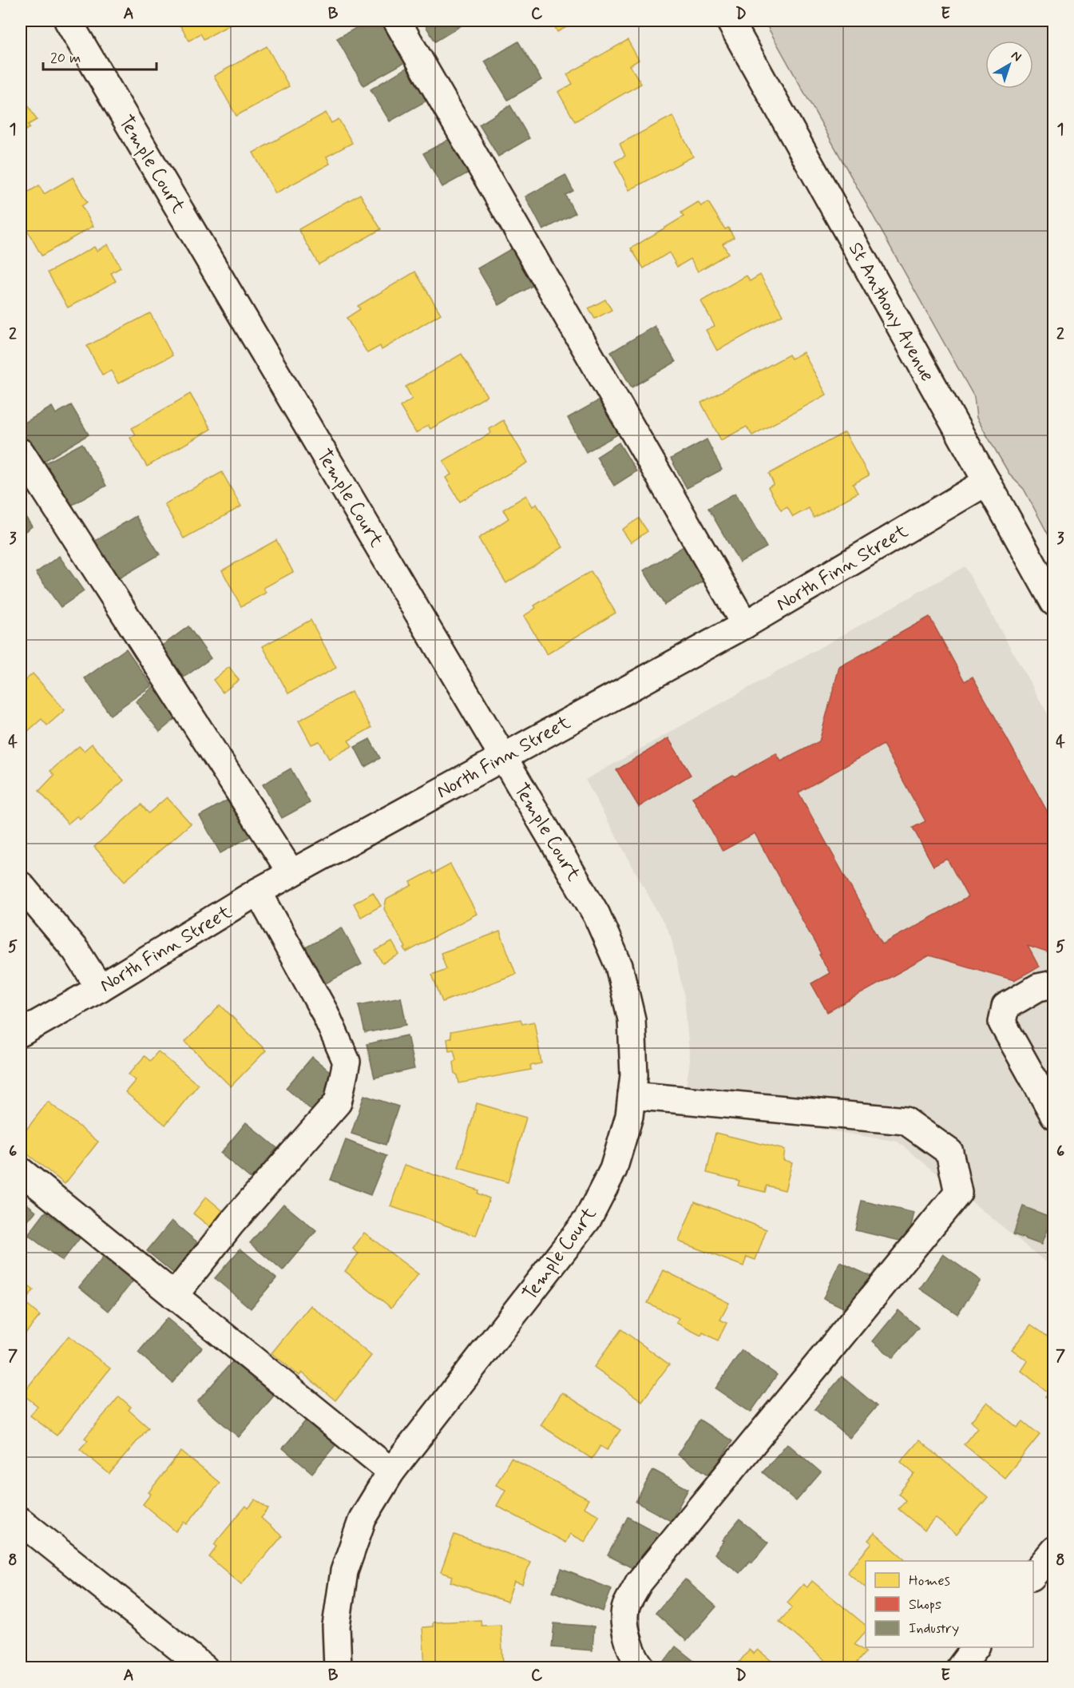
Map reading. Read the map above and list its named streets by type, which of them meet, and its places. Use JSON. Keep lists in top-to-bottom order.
{
  "streets": {
    "street": ["Temple Court", "St Anthony Avenue", "North Finn Street"]
  },
  "crossings": [
    ["Temple Court", "North Finn Street"],
    ["St Anthony Avenue", "North Finn Street"]
  ],
  "legend": ["Homes", "Shops", "Industry"],
  "scale_bar": "20 m",
  "north": "top right",
  "grid": {
    "columns": [
      "A",
      "B",
      "C",
      "D",
      "E"
    ],
    "rows": [
      "1",
      "2",
      "3",
      "4",
      "5",
      "6",
      "7",
      "8"
    ]
  }
}
